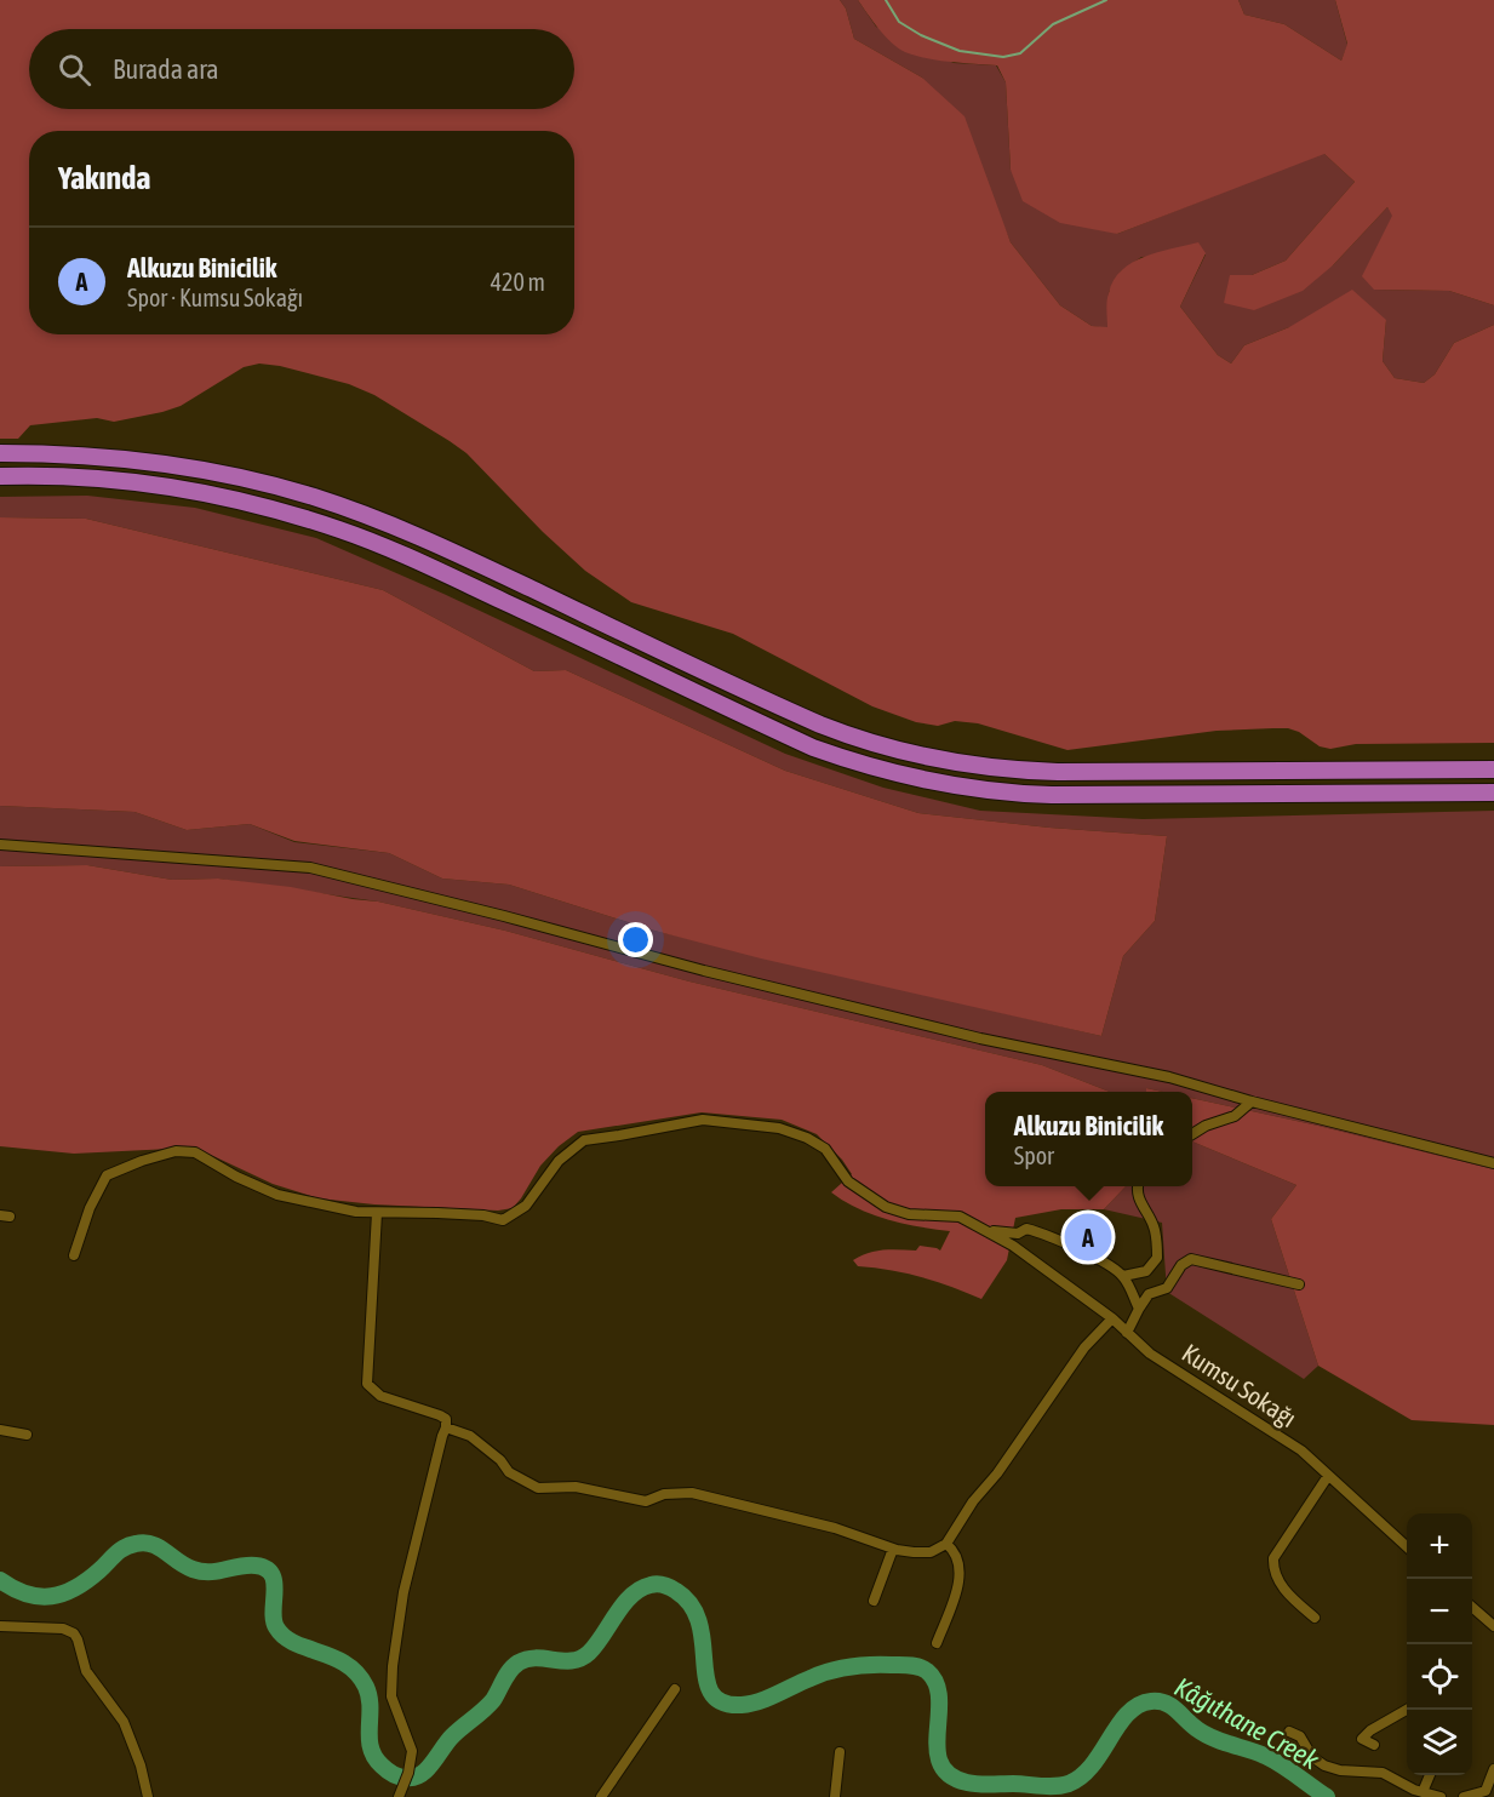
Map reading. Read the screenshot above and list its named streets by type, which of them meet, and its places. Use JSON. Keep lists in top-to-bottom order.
{
  "streets": {
    "street": ["Kumsu Sokağı"]
  },
  "water": ["Kâğıthane Creek"],
  "page": {
    "search": "Burada ara",
    "heading": "Yakında",
    "list": [
      {
        "mark": "A",
        "name": "Alkuzu Binicilik",
        "note": "Spor · Kumsu Sokağı",
        "value": "420 m"
      }
    ],
    "popup": ["Alkuzu Binicilik", "Spor"],
    "pins": "A",
    "map_buttons": ["+", "−"]
  }
}
